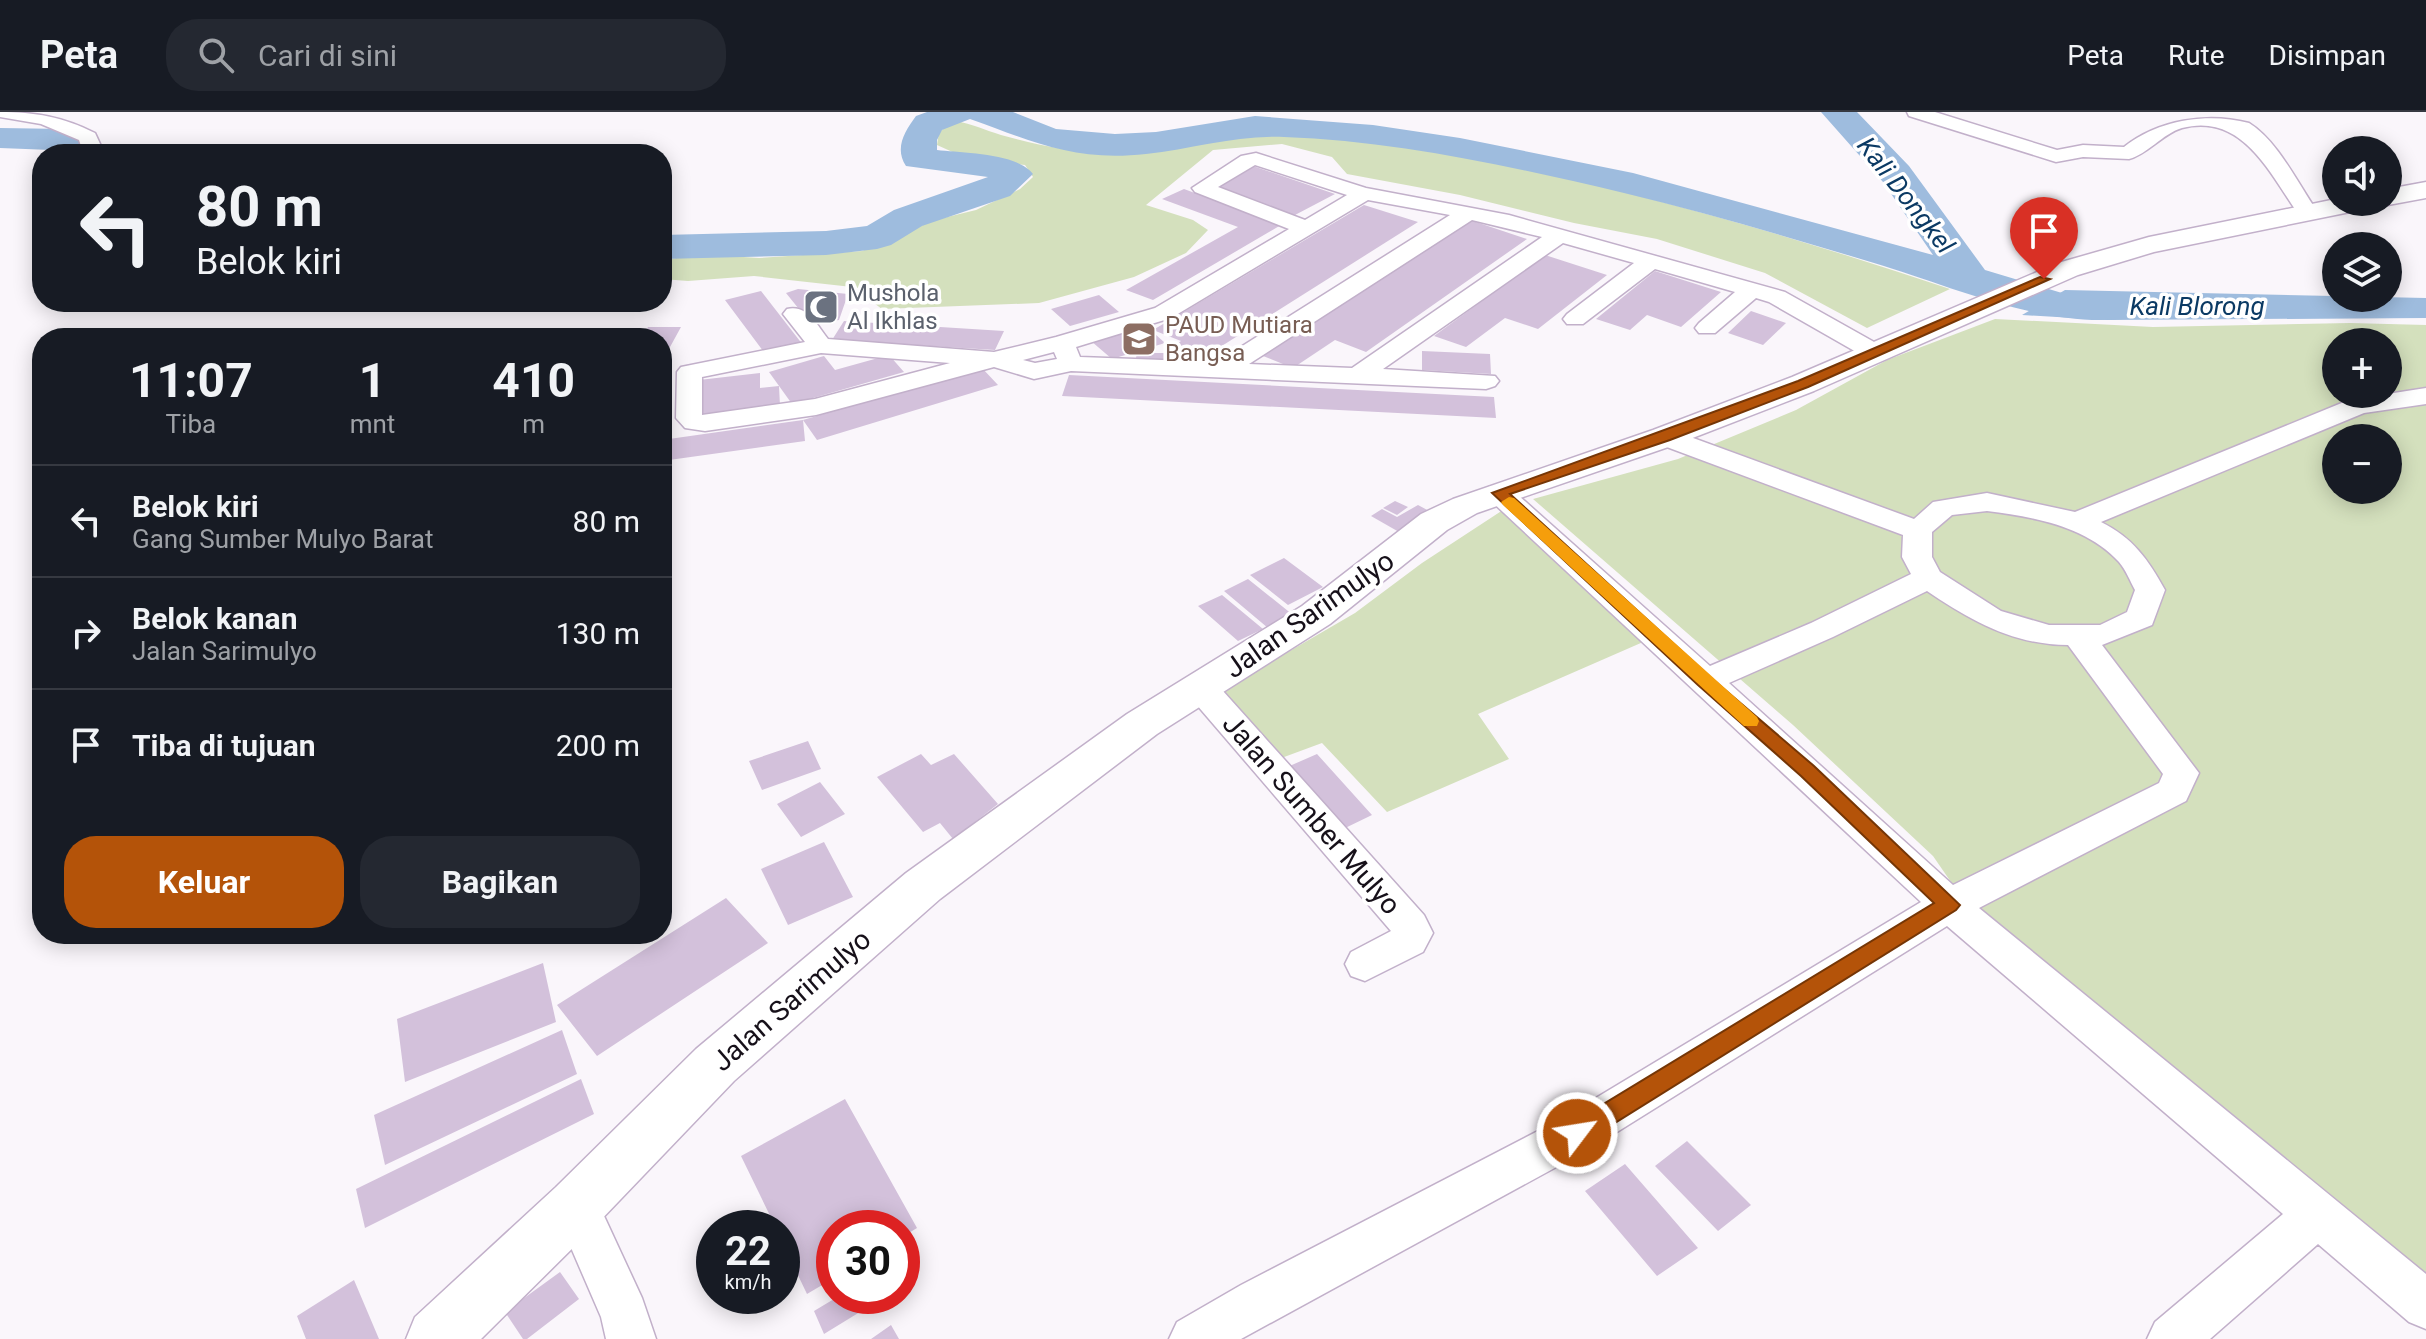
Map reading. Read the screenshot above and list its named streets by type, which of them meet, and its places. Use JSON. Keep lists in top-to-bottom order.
{
  "streets": {
    "street": ["Jalan Sarimulyo", "Jalan Sumber Mulyo"]
  },
  "crossings": [
    ["Jalan Sarimulyo", "Jalan Sumber Mulyo"]
  ],
  "water": ["Kali Dongkel", "Kali Blorong"],
  "places": {
    "mosque": ["Mushola Al Ikhlas"],
    "school or university": ["PAUD Mutiara Bangsa"]
  },
  "page": {
    "header": "Peta",
    "search": "Cari di sini",
    "nav": ["Peta", "Rute", "Disimpan"],
    "map_buttons": ["+", "−"],
    "turn": ["80 m", "Belok kiri"],
    "eta": [
      "11:07",
      "Tiba",
      "1",
      "mnt",
      "410",
      "m"
    ],
    "list": [
      {
        "name": "Belok kiri",
        "note": "Gang Sumber Mulyo Barat",
        "value": "80 m"
      },
      {
        "name": "Belok kanan",
        "note": "Jalan Sarimulyo",
        "value": "130 m"
      },
      {
        "name": "Tiba di tujuan",
        "value": "200 m"
      }
    ],
    "buttons": ["Keluar", "Bagikan"],
    "speed": "22 km/h",
    "limit": "30"
  }
}
